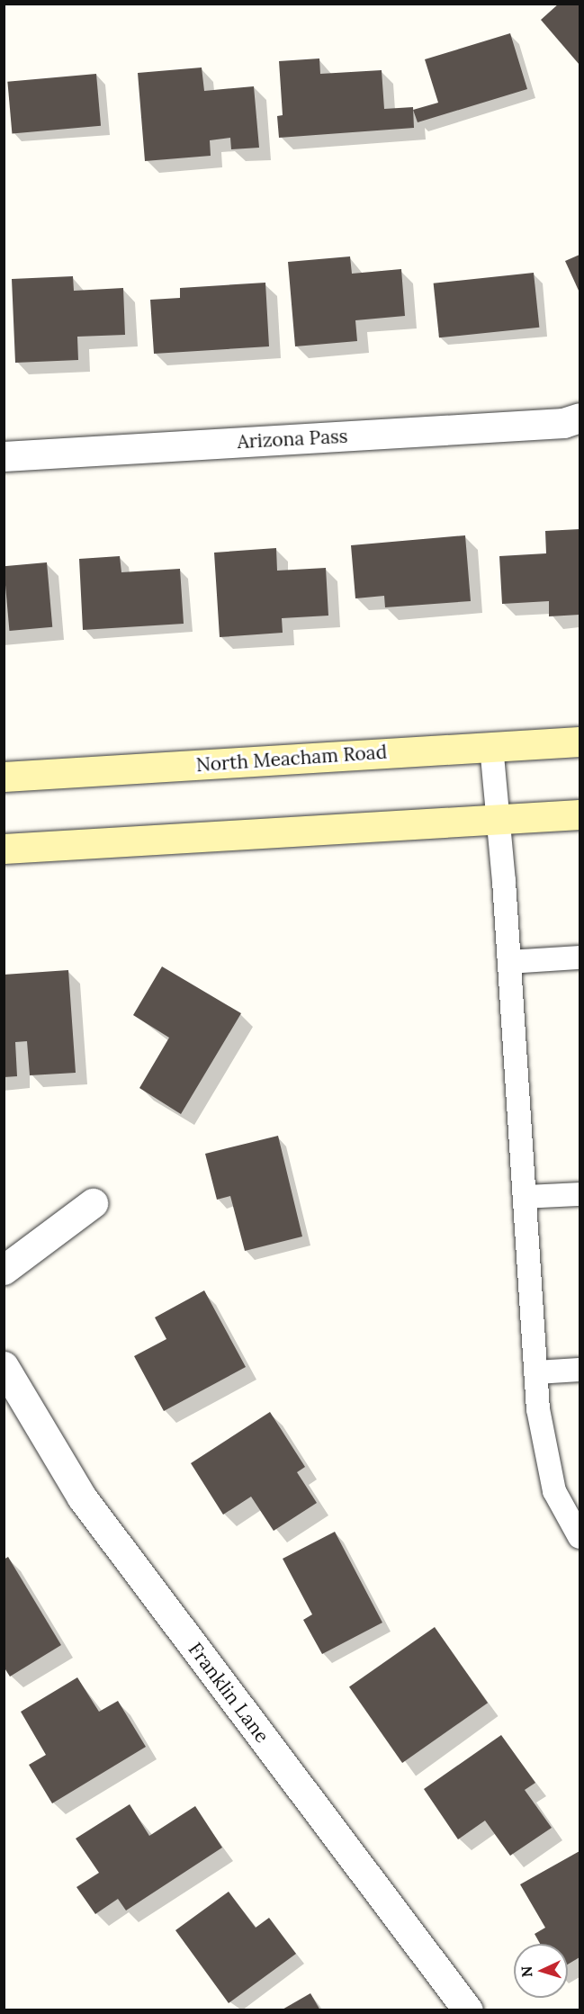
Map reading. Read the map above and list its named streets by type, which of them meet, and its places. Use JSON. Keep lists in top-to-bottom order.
{
  "streets": {
    "main road": ["North Meacham Road"],
    "street": ["Arizona Pass", "Franklin Lane"]
  },
  "north": "left"
}
